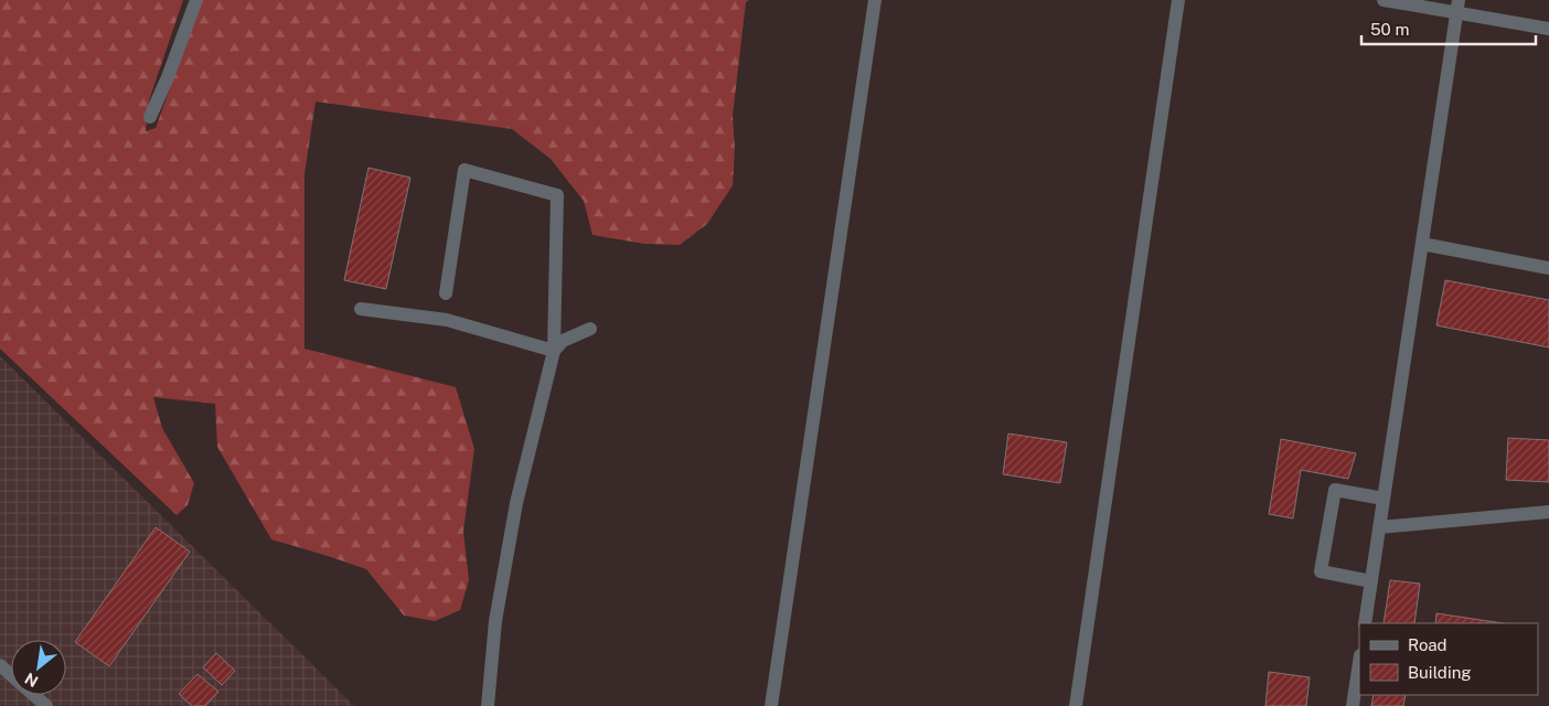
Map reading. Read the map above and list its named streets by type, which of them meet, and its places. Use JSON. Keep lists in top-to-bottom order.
{
  "legend": ["Road", "Building"],
  "scale_bar": "50 m",
  "north": "bottom left"
}
